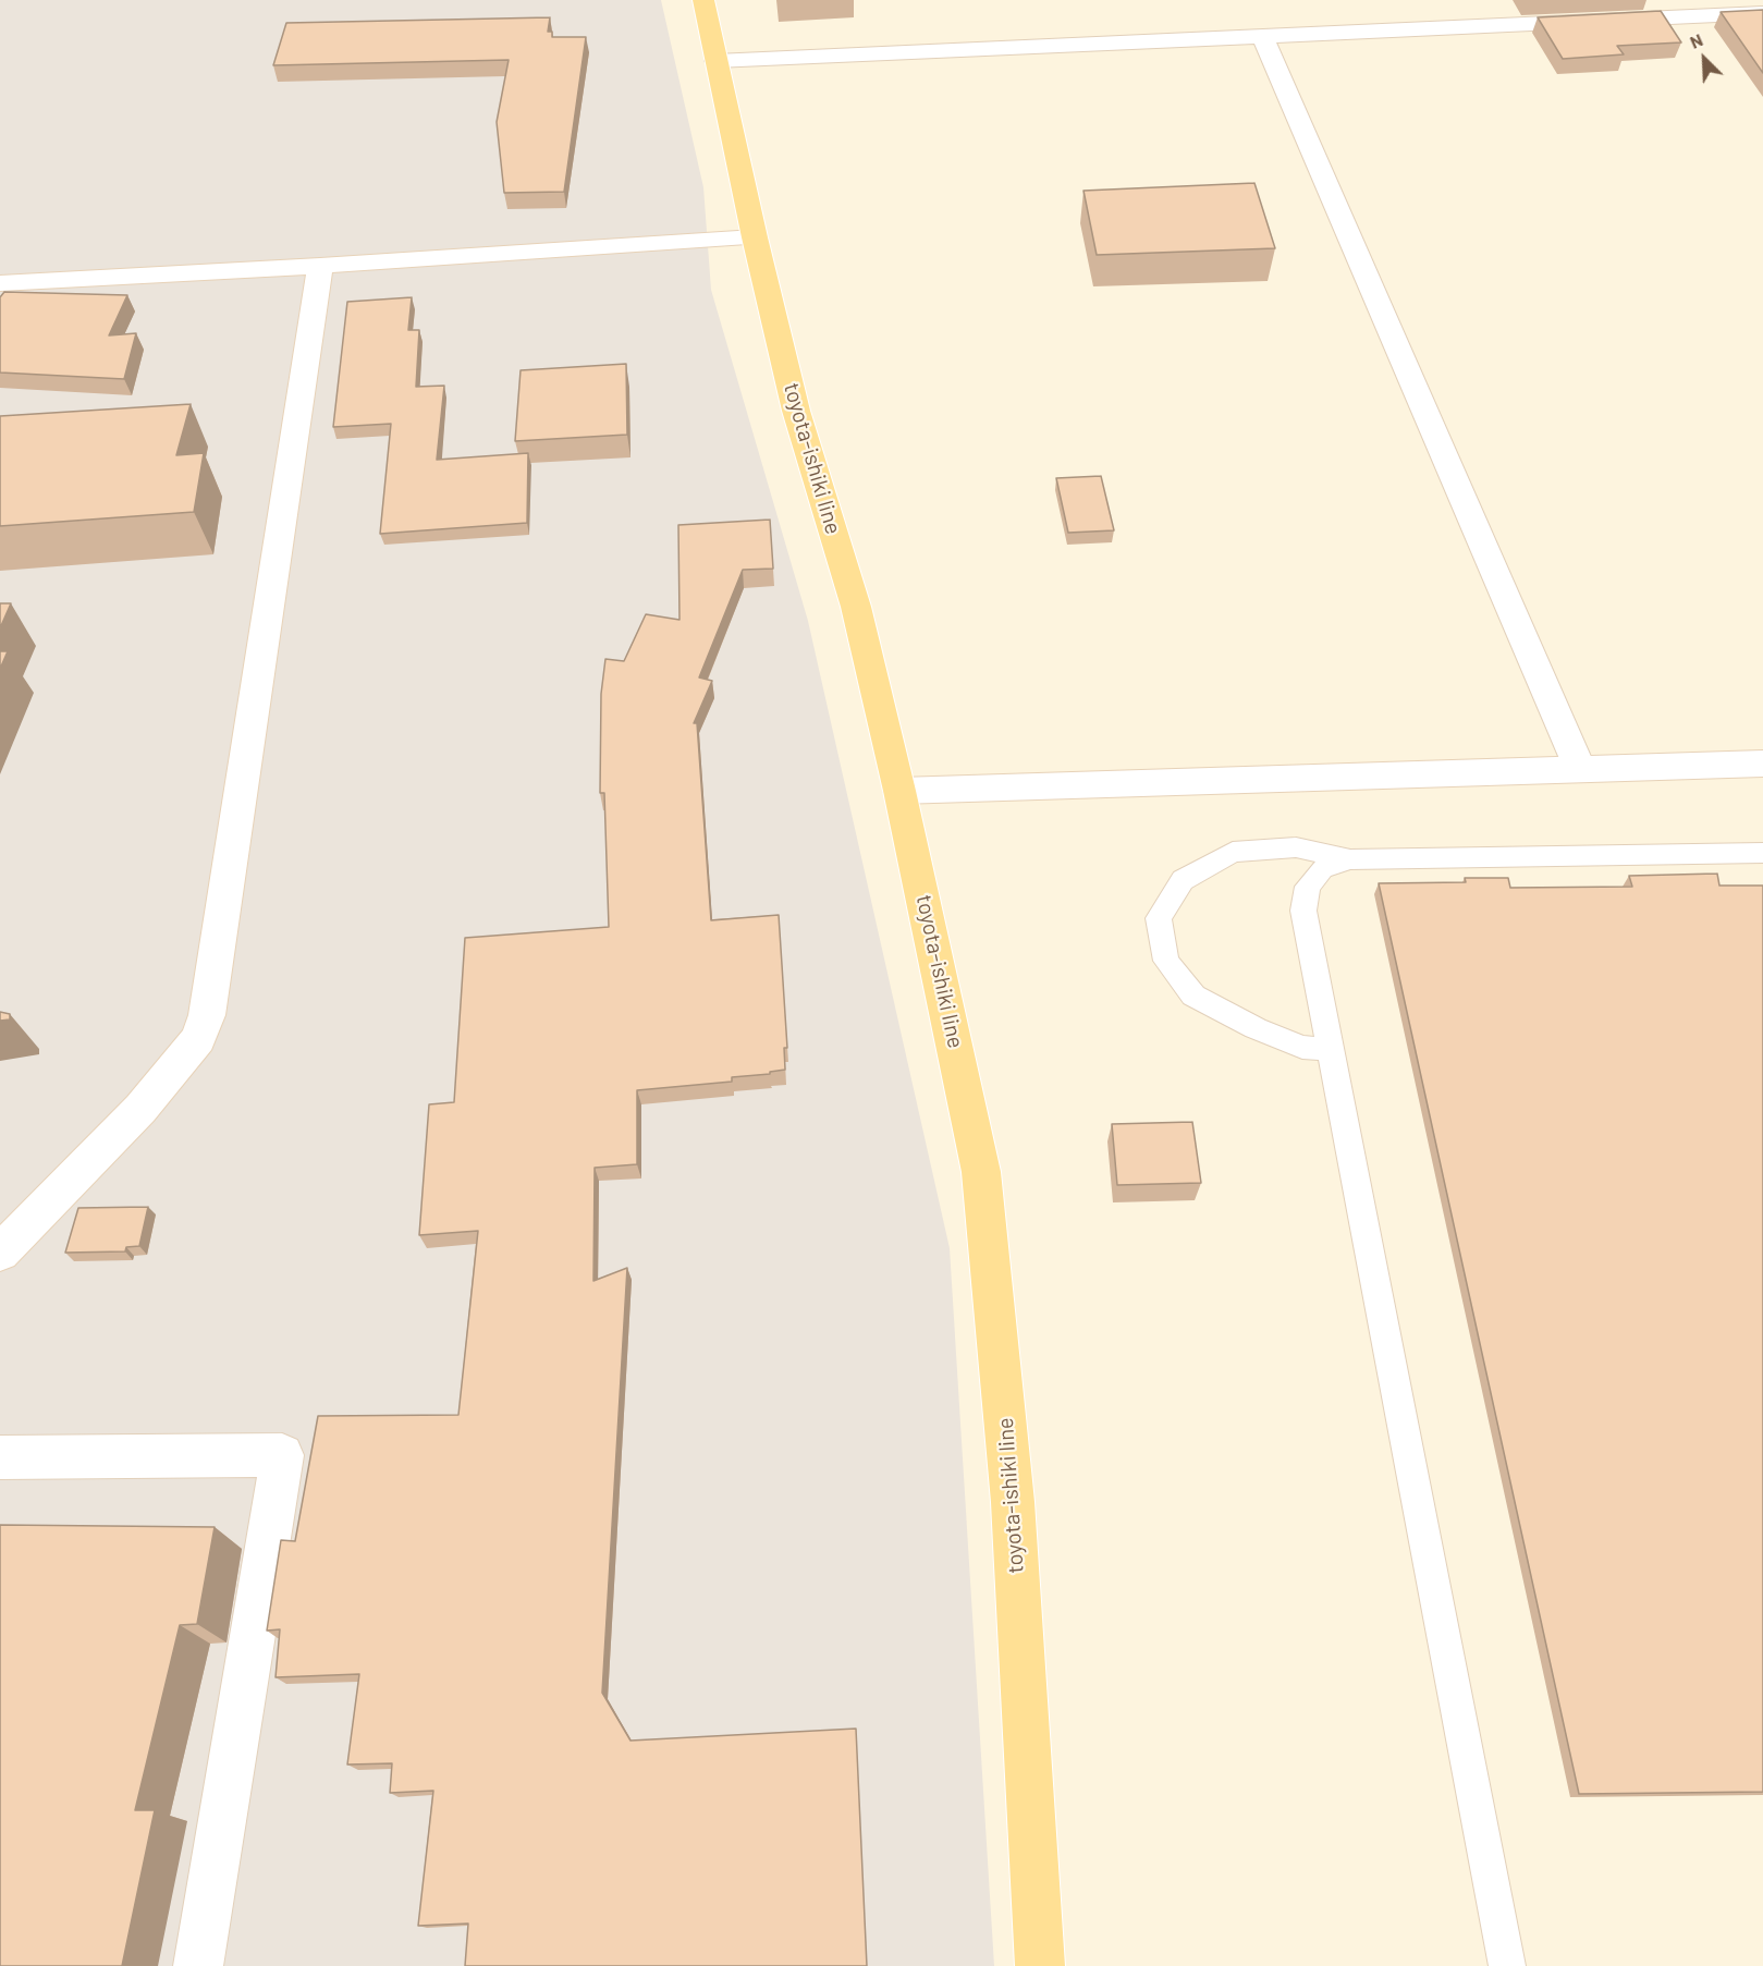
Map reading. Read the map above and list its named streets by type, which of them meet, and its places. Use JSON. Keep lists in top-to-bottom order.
{
  "streets": {
    "main road": ["toyota-ishiki line"]
  },
  "north": "top left"
}
